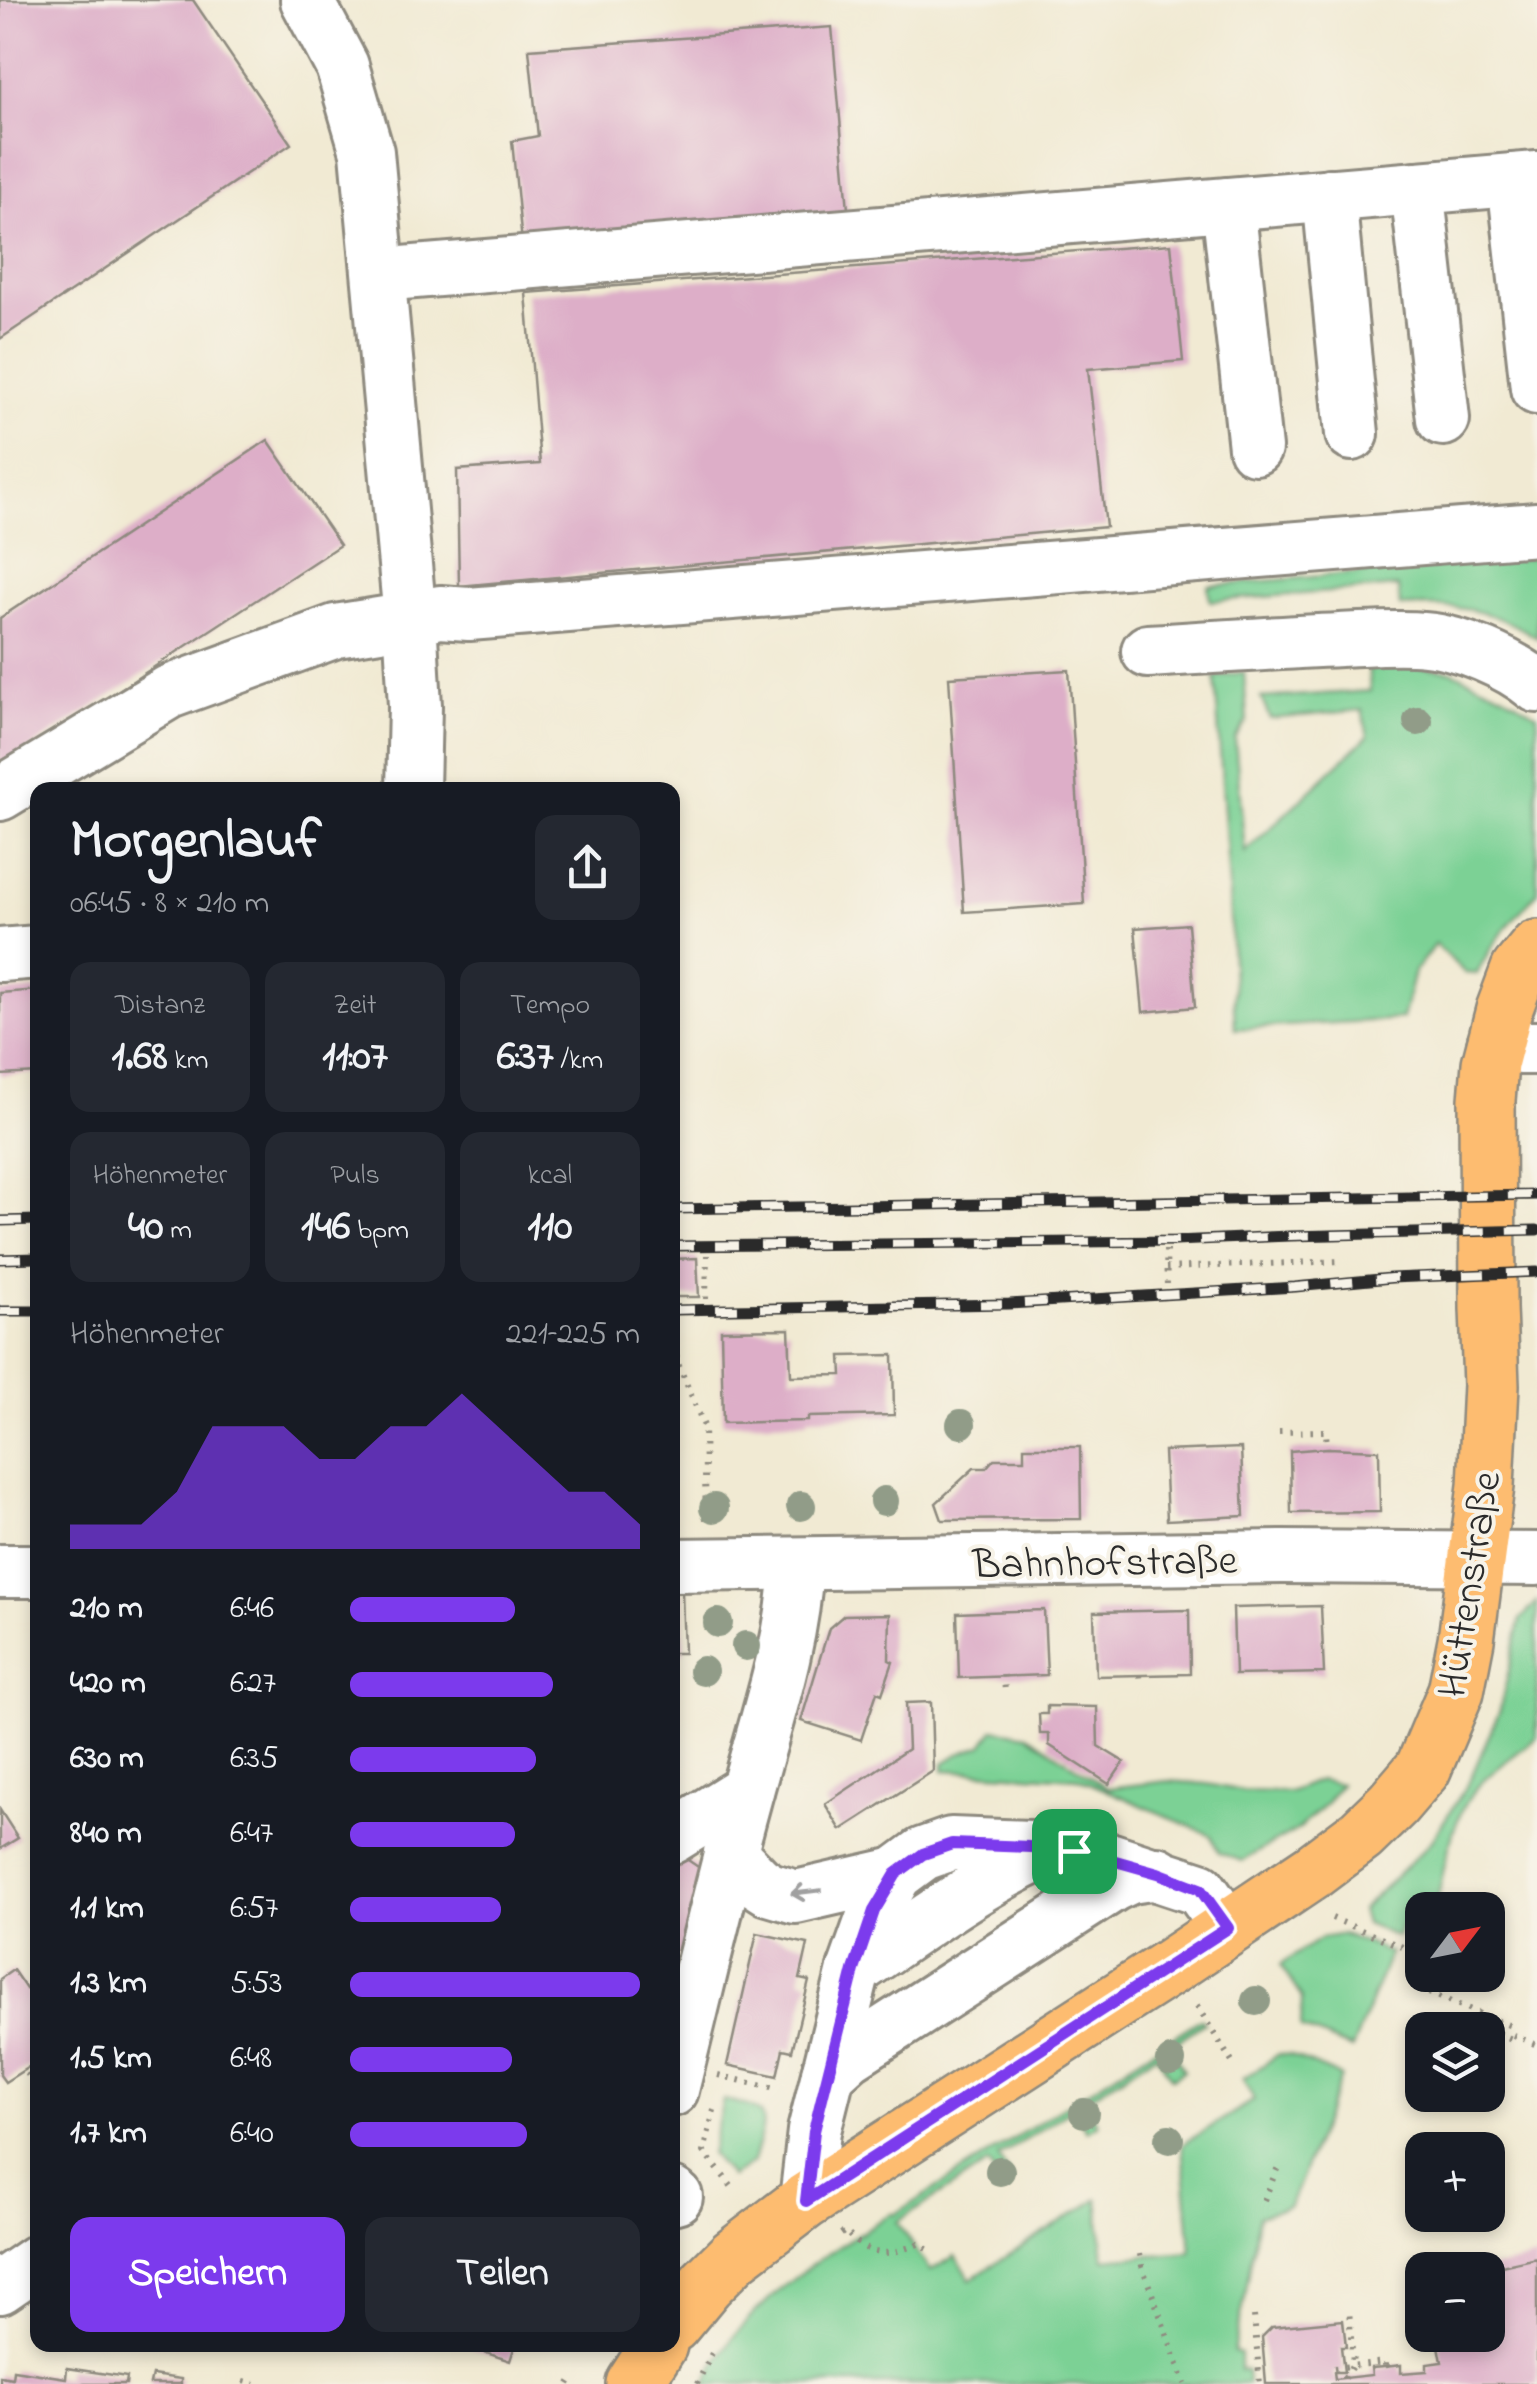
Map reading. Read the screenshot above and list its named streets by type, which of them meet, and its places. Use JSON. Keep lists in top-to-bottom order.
{
  "streets": {
    "main road": ["Hüttenstraße"],
    "street": ["Bahnhofstraße"]
  },
  "crossings": [
    ["Bahnhofstraße", "Hüttenstraße"]
  ],
  "north": "top right",
  "page": {
    "heading": ["Morgenlauf", "06:45 · 8 × 210 m"],
    "stats": [
      ["Distanz", "1.68 km"],
      ["Zeit", "11:07"],
      ["Tempo", "6:37 /km"],
      ["Höhenmeter", "40 m"],
      ["Puls", "146 bpm"],
      ["kcal", "110"]
    ],
    "chart": ["Höhenmeter", "221–225 m"],
    "list": [
      {
        "name": "210 m",
        "note": "6:46"
      },
      {
        "name": "420 m",
        "note": "6:27"
      },
      {
        "name": "630 m",
        "note": "6:35"
      },
      {
        "name": "840 m",
        "note": "6:47"
      },
      {
        "name": "1.1 km",
        "note": "6:57"
      },
      {
        "name": "1.3 km",
        "note": "5:53"
      },
      {
        "name": "1.5 km",
        "note": "6:48"
      },
      {
        "name": "1.7 km",
        "note": "6:40"
      }
    ],
    "map_buttons": ["+", "−"],
    "buttons": ["Speichern", "Teilen"]
  }
}
